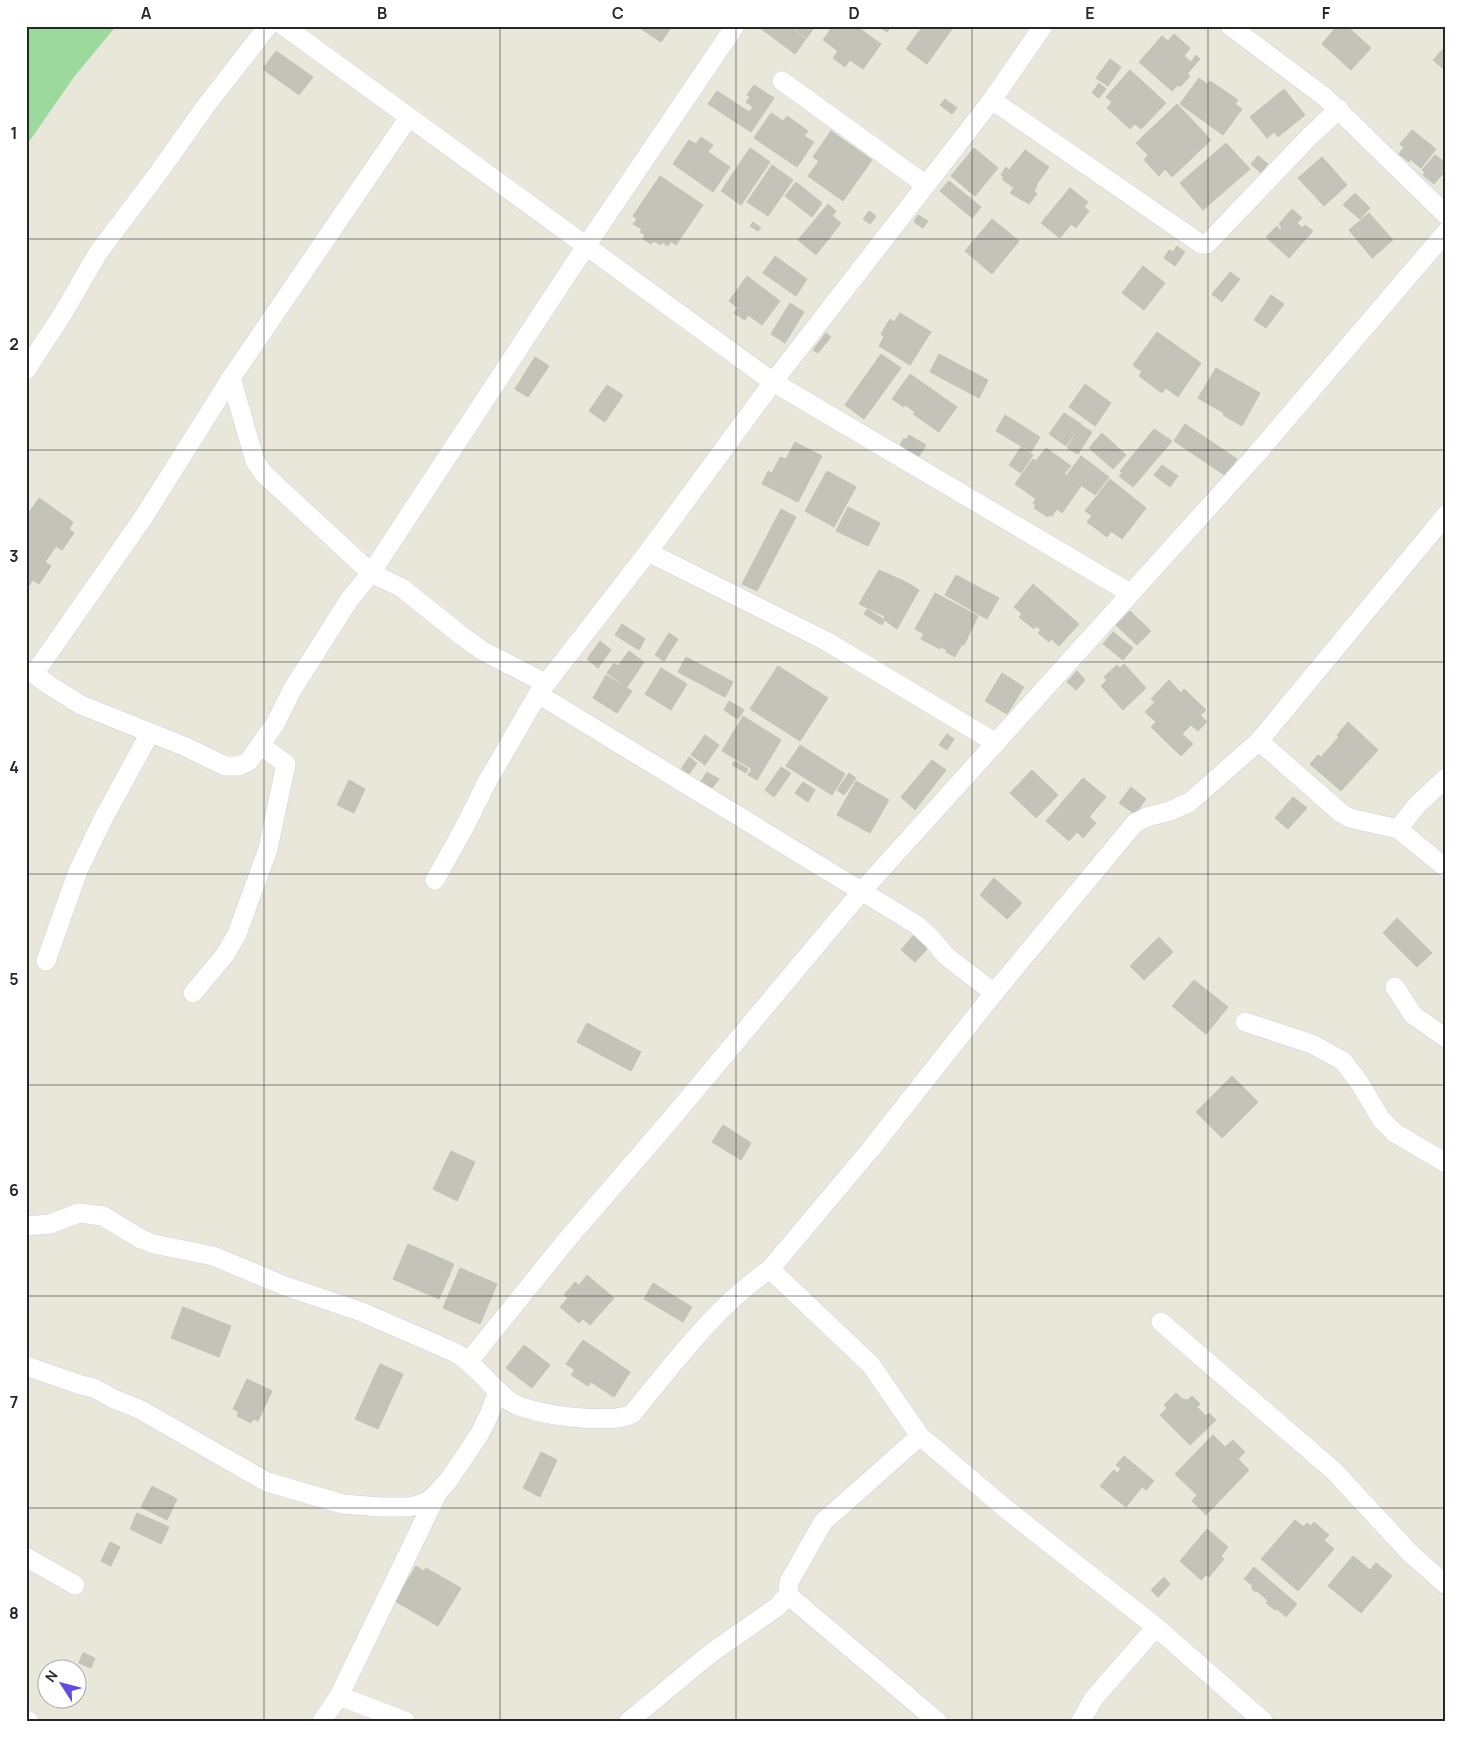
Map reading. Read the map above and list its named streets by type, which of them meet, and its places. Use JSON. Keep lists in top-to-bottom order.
{
  "north": "top left",
  "grid": {
    "columns": [
      "A",
      "B",
      "C",
      "D",
      "E",
      "F"
    ],
    "rows": [
      "1",
      "2",
      "3",
      "4",
      "5",
      "6",
      "7",
      "8"
    ]
  }
}
